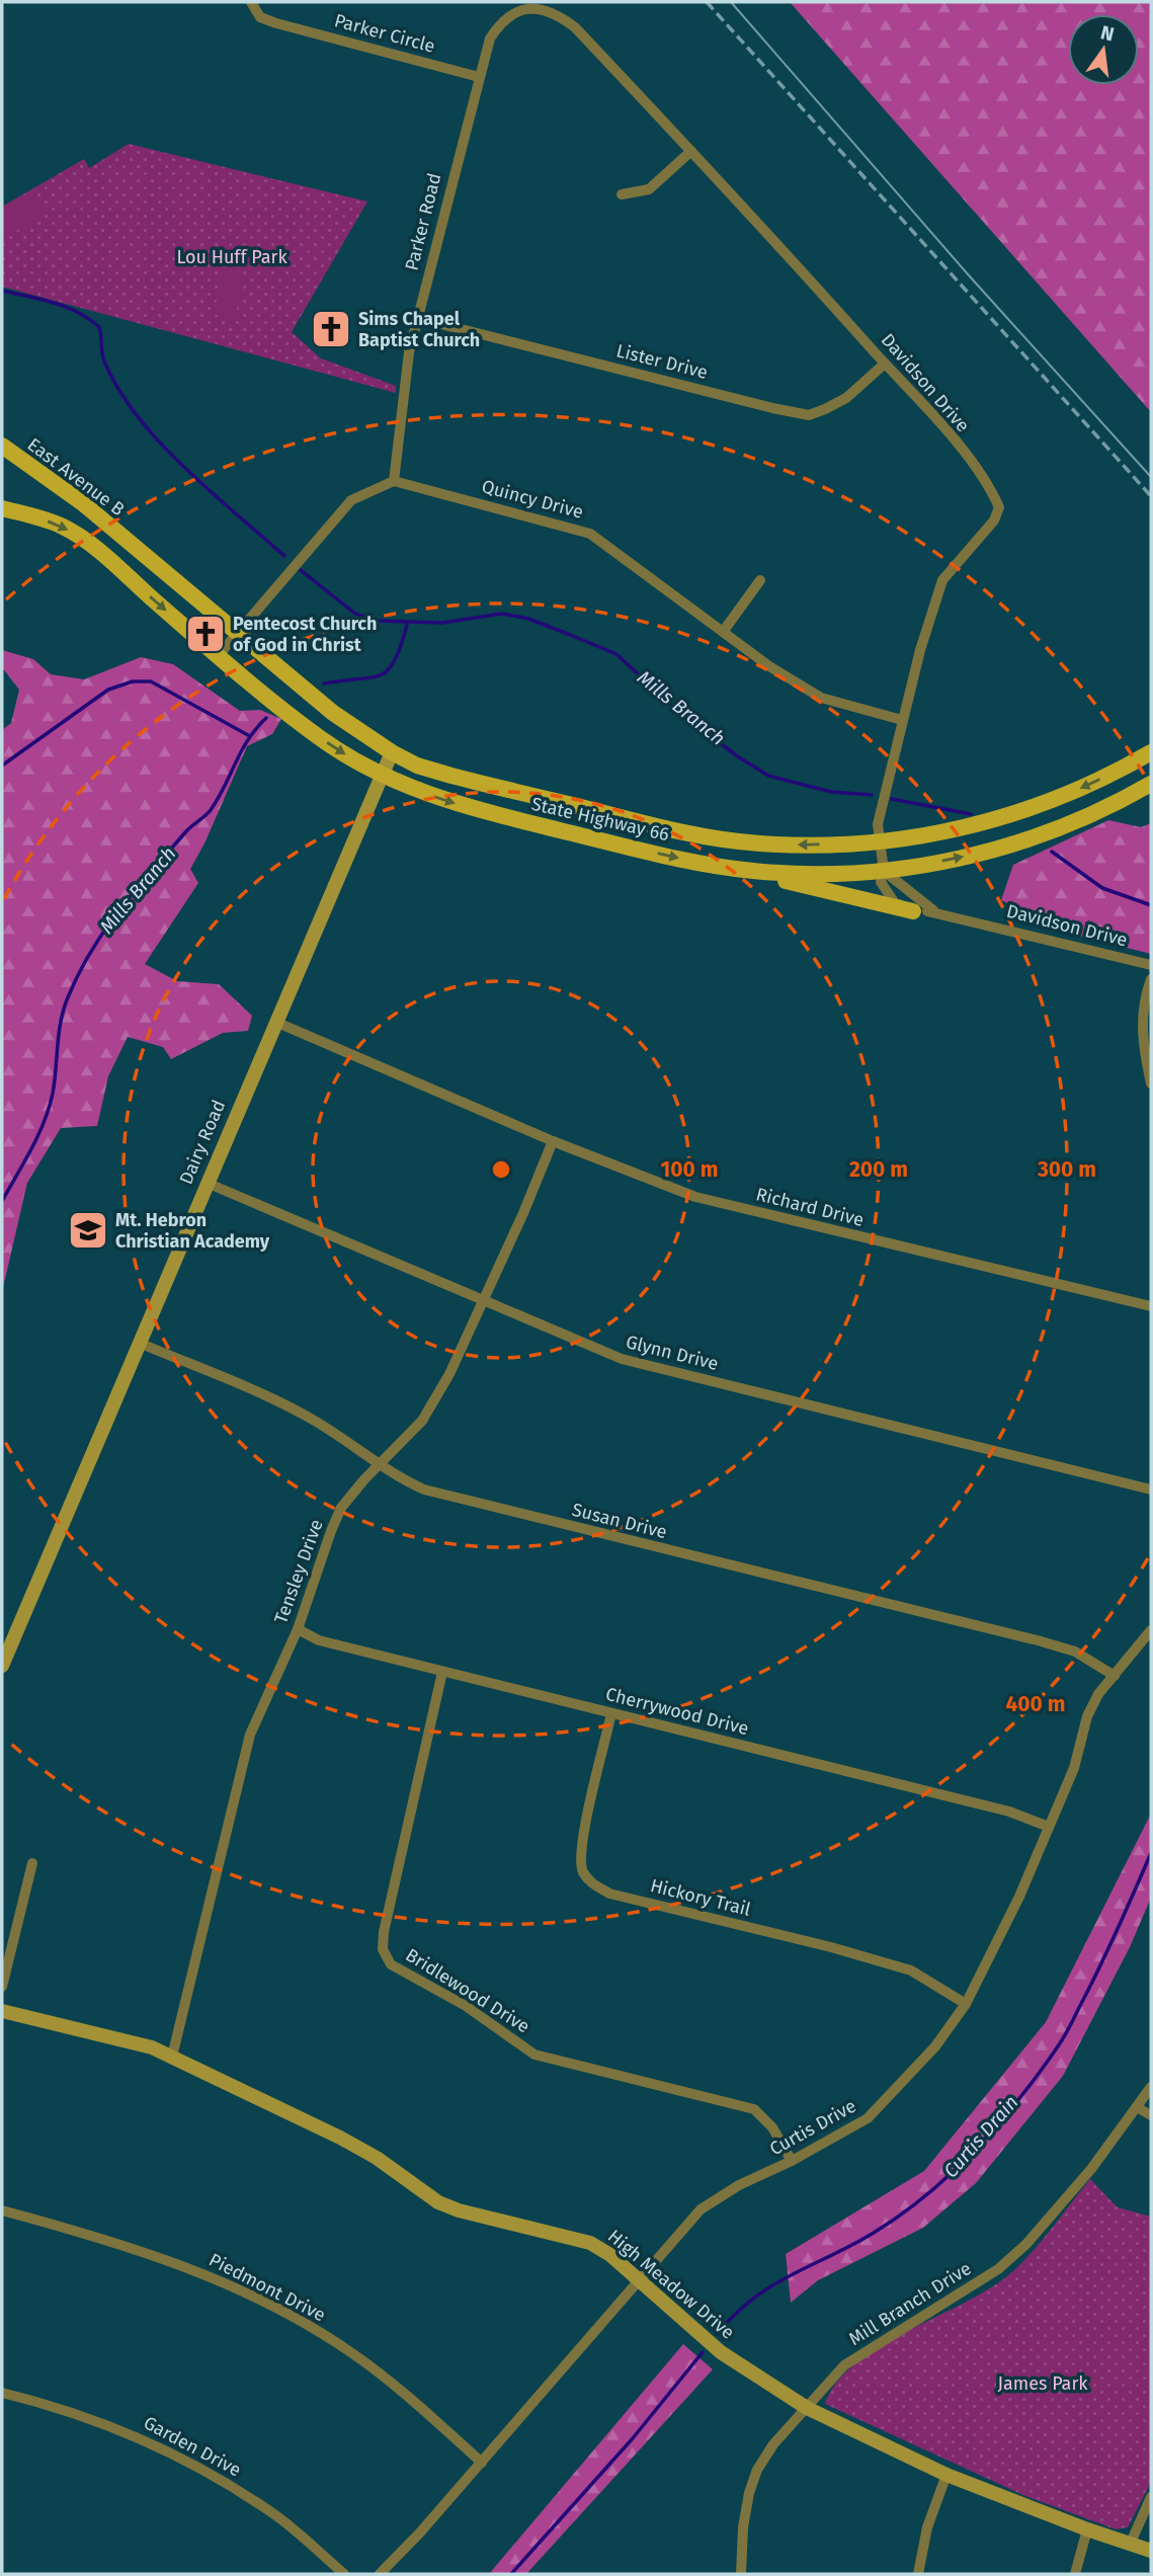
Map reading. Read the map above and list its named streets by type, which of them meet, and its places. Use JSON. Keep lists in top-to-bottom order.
{
  "streets": {
    "main road": ["East Avenue B", "State Highway 66"],
    "street": [
      "Parker Circle",
      "Parker Road",
      "Lister Drive",
      "Davidson Drive",
      "Quincy Drive",
      "Dairy Road",
      "Richard Drive",
      "Glynn Drive",
      "Susan Drive",
      "Tensley Drive",
      "Cherrywood Drive",
      "Hickory Trail",
      "Bridlewood Drive",
      "Curtis Drive",
      "High Meadow Drive",
      "Piedmont Drive",
      "Mill Branch Drive",
      "Garden Drive"
    ]
  },
  "crossings": [
    ["Parker Circle", "Parker Road"],
    ["Parker Road", "Lister Drive"],
    ["Parker Road", "Davidson Drive"],
    ["Parker Road", "Quincy Drive"],
    ["Lister Drive", "Davidson Drive"],
    ["Davidson Drive", "Quincy Drive"],
    ["Davidson Drive", "State Highway 66"],
    ["East Avenue B", "State Highway 66"],
    ["State Highway 66", "Dairy Road"],
    ["Dairy Road", "Richard Drive"],
    ["Dairy Road", "Glynn Drive"],
    ["Dairy Road", "Susan Drive"],
    ["Richard Drive", "Tensley Drive"],
    ["Glynn Drive", "Tensley Drive"],
    ["Susan Drive", "Tensley Drive"],
    ["Susan Drive", "Curtis Drive"],
    ["Tensley Drive", "Cherrywood Drive"],
    ["Tensley Drive", "High Meadow Drive"],
    ["Cherrywood Drive", "Hickory Trail"],
    ["Cherrywood Drive", "Bridlewood Drive"],
    ["Cherrywood Drive", "Curtis Drive"],
    ["Hickory Trail", "Curtis Drive"],
    ["Bridlewood Drive", "Curtis Drive"],
    ["Curtis Drive", "High Meadow Drive"],
    ["Curtis Drive", "Piedmont Drive"],
    ["High Meadow Drive", "Mill Branch Drive"]
  ],
  "water": ["Mills Branch", "Curtis Drain"],
  "parks": ["Lou Huff Park", "James Park"],
  "places": {
    "church": ["Sims Chapel Baptist Church", "Pentecost Church of God in Christ"],
    "school or university": ["Mt. Hebron Christian Academy"]
  },
  "north": "top",
  "rings": [
    "100 m",
    "200 m",
    "300 m",
    "400 m"
  ]
}
